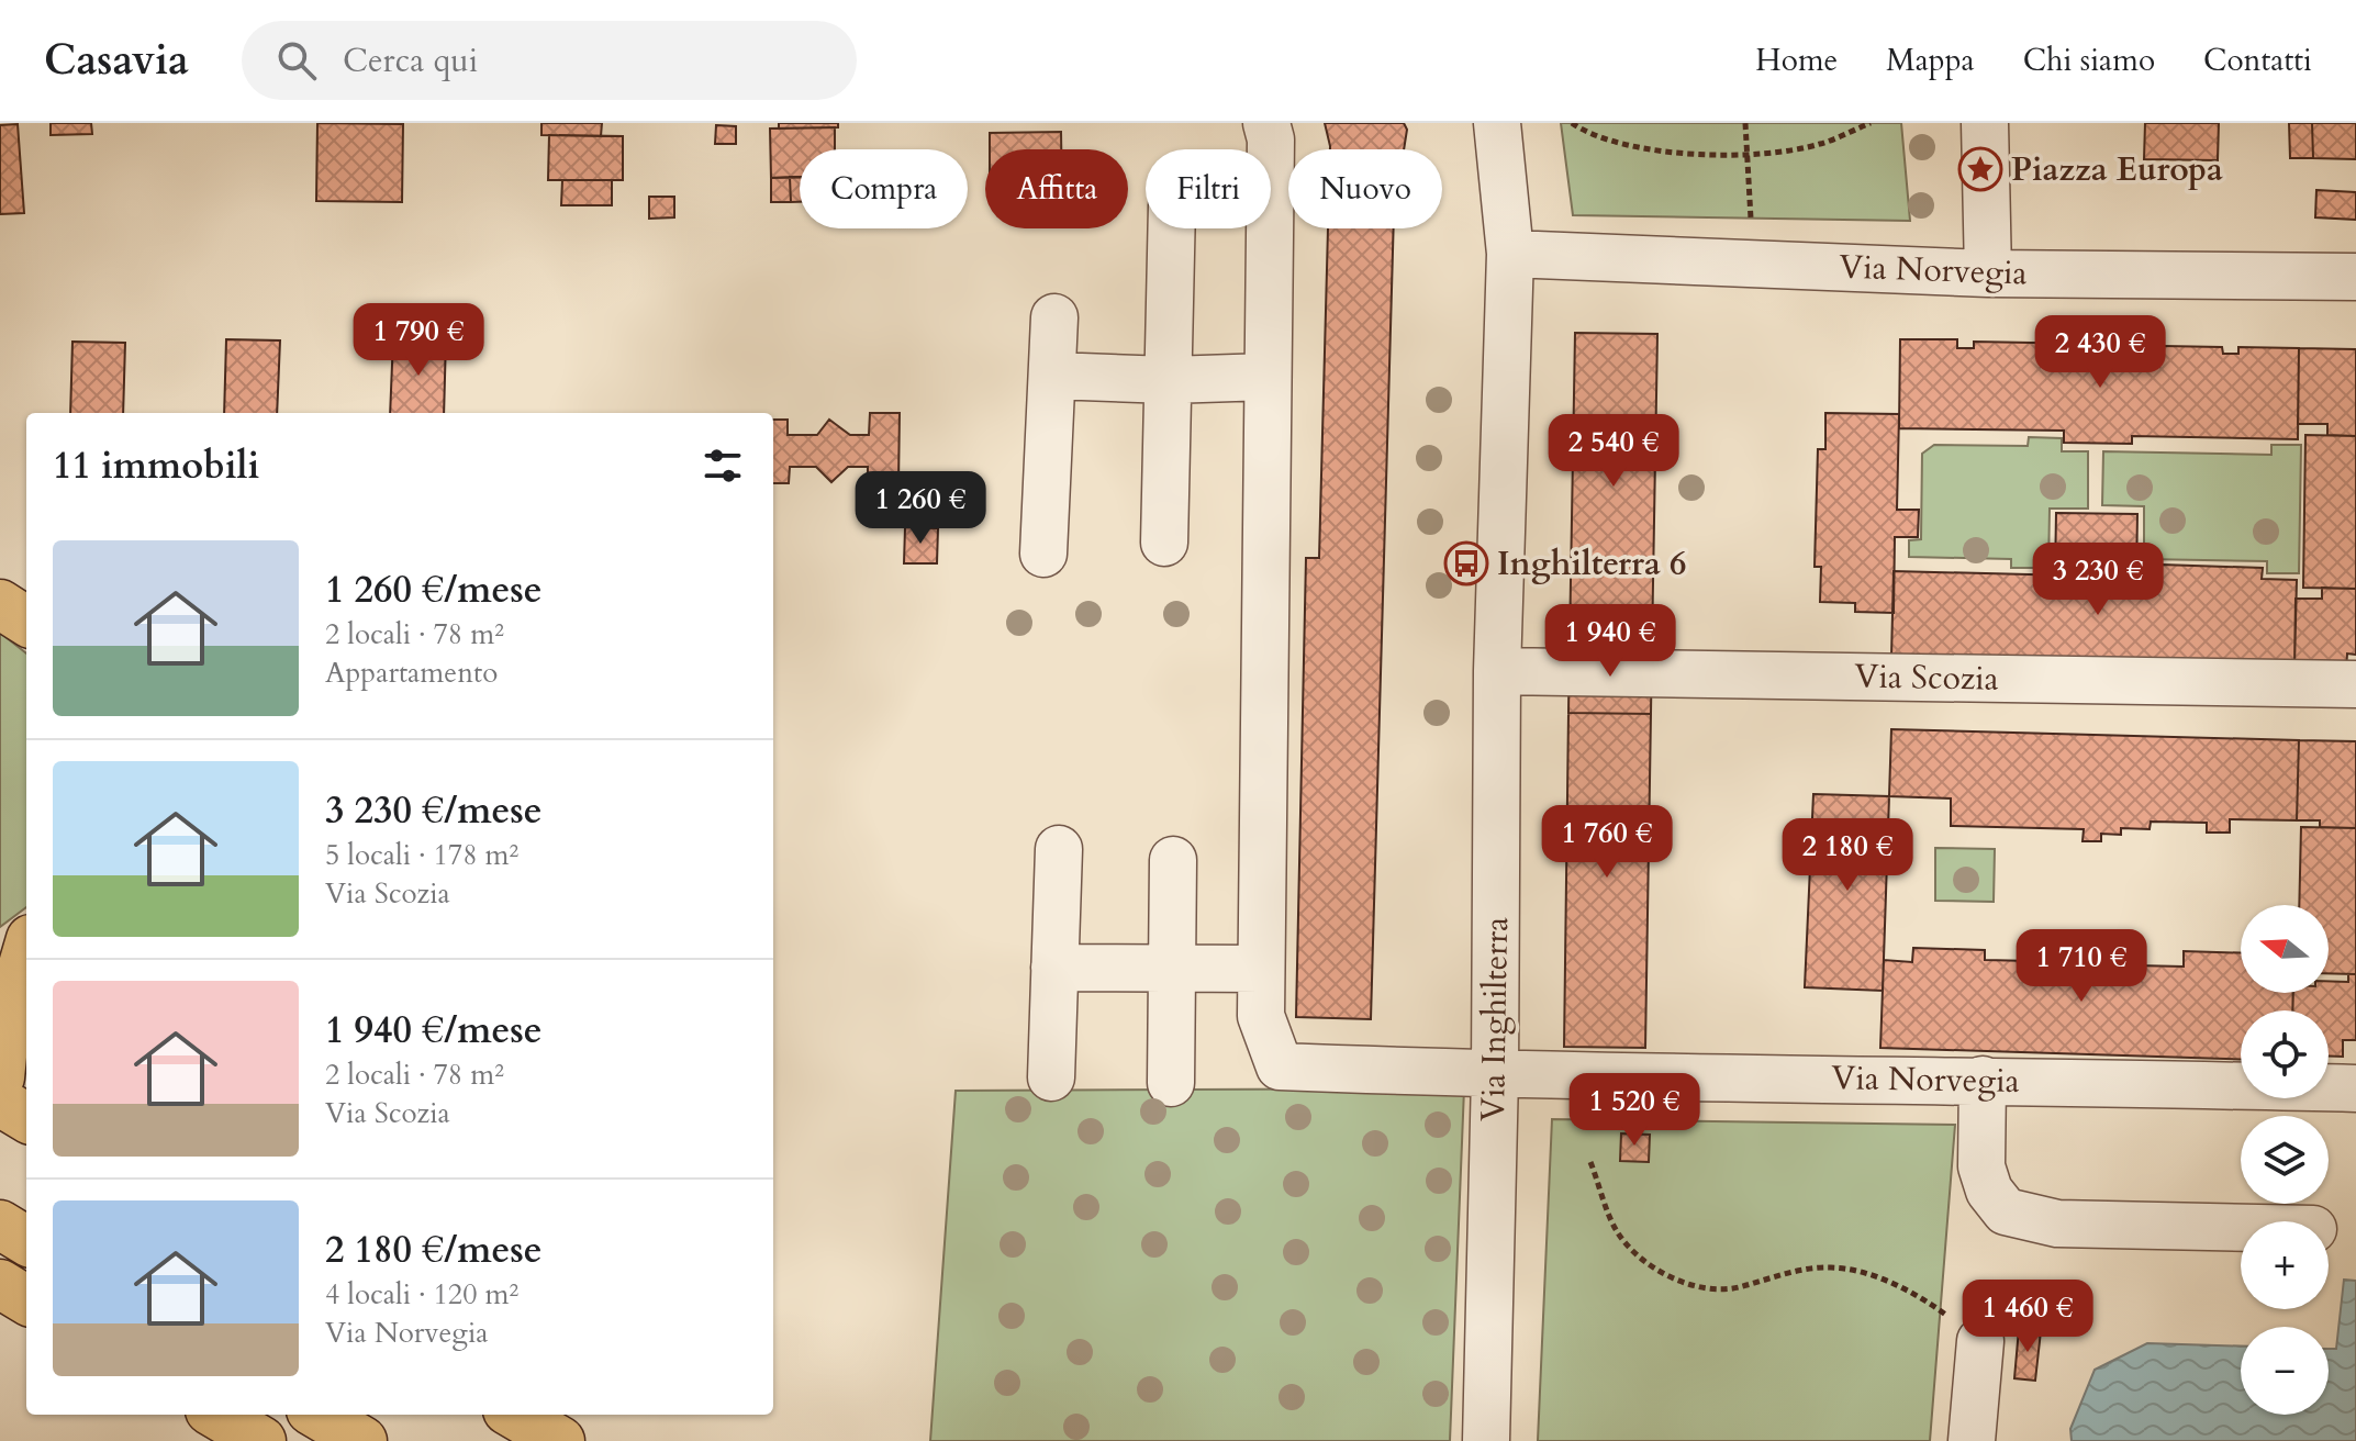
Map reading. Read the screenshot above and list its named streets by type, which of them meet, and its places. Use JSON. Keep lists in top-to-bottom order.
{
  "streets": {
    "street": ["Via Norvegia", "Via Scozia", "Via Inghilterra"]
  },
  "crossings": [
    ["Via Norvegia", "Via Inghilterra"],
    ["Via Scozia", "Via Inghilterra"]
  ],
  "places": {
    "place": ["Piazza Europa"],
    "bus stop": ["Inghilterra 6"]
  },
  "north": "left",
  "page": {
    "header": "Casavia",
    "search": "Cerca qui",
    "nav": [
      "Home",
      "Mappa",
      "Chi siamo",
      "Contatti"
    ],
    "chip": [
      "Compra",
      "Affitta",
      "Filtri",
      "Nuovo"
    ],
    "price": [
      "1 790 €",
      "2 430 €",
      "2 540 €",
      "1 260 €",
      "3 230 €",
      "1 940 €",
      "1 760 €",
      "2 180 €",
      "1 710 €",
      "1 520 €",
      "1 460 €"
    ],
    "heading": "11 immobili",
    "list": [
      {
        "name": "1 260 €/mese",
        "note": "2 locali · 78 m² · Appartamento"
      },
      {
        "name": "3 230 €/mese",
        "note": "5 locali · 178 m² · Via Scozia"
      },
      {
        "name": "1 940 €/mese",
        "note": "2 locali · 78 m² · Via Scozia"
      },
      {
        "name": "2 180 €/mese",
        "note": "4 locali · 120 m² · Via Norvegia"
      }
    ],
    "map_buttons": ["+", "−"]
  }
}
